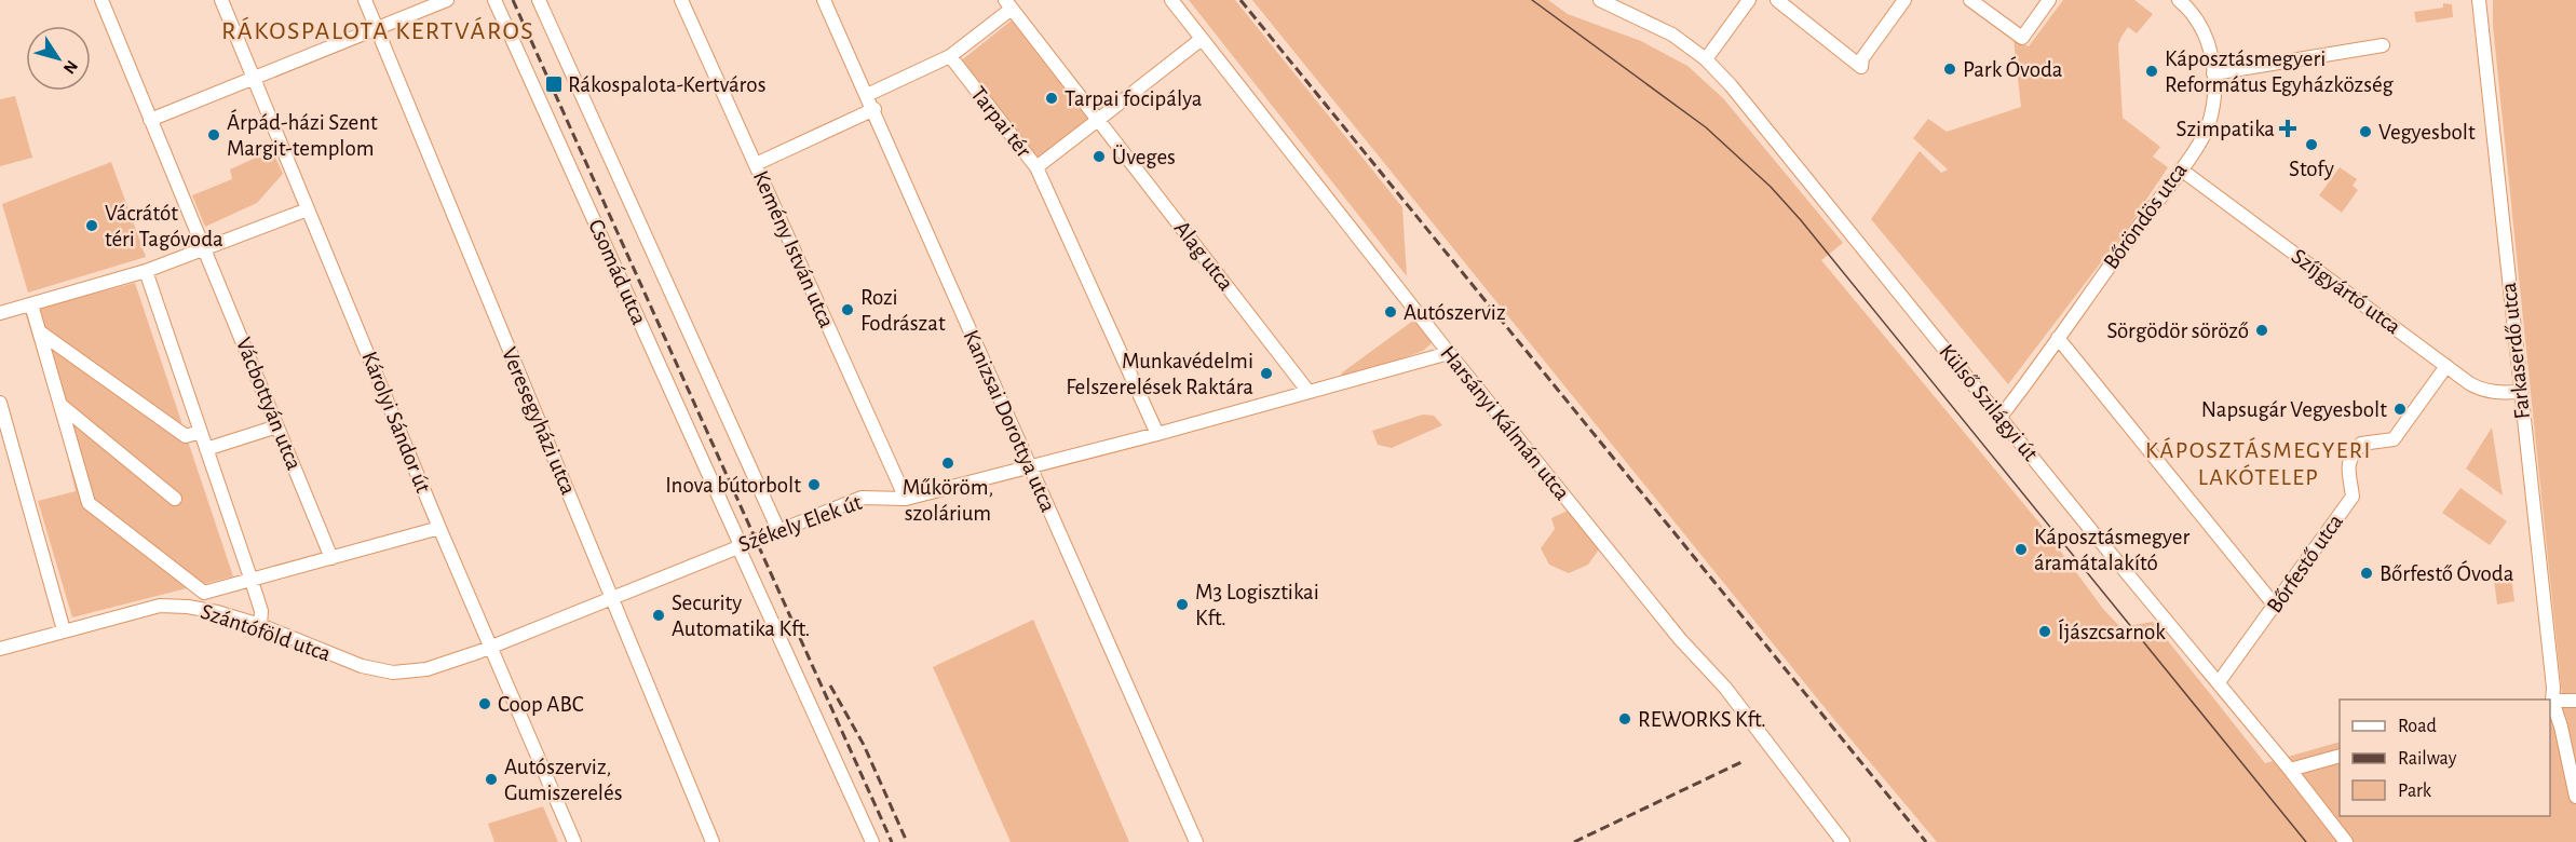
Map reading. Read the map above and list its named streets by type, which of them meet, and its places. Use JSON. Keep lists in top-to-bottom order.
{
  "streets": {
    "street": [
      "Tarpai tér",
      "Bőröndös utca",
      "Kemény István utca",
      "Alag utca",
      "Csomád utca",
      "Szíjgyártó utca",
      "Farkaserdő utca",
      "Külső Szilágyi út",
      "Vácbottyán utca",
      "Veresegyházi utca",
      "Kanizsai Dorottya utca",
      "Károlyi Sándor út",
      "Harsányi Kálmán utca",
      "Székely Elek út",
      "Bőrfestő utca",
      "Szántóföld utca"
    ]
  },
  "crossings": [
    ["Tarpai tér", "Alag utca"],
    ["Tarpai tér", "Harsányi Kálmán utca"],
    ["Bőröndös utca", "Szíjgyártó utca"],
    ["Bőröndös utca", "Külső Szilágyi út"],
    ["Kemény István utca", "Székely Elek út"],
    ["Alag utca", "Székely Elek út"],
    ["Csomád utca", "Székely Elek út"],
    ["Szíjgyártó utca", "Farkaserdő utca"],
    ["Szíjgyártó utca", "Bőrfestő utca"],
    ["Külső Szilágyi út", "Bőrfestő utca"],
    ["Vácbottyán utca", "Szántóföld utca"],
    ["Veresegyházi utca", "Székely Elek út"],
    ["Kanizsai Dorottya utca", "Székely Elek út"],
    ["Károlyi Sándor út", "Székely Elek út"],
    ["Károlyi Sándor út", "Szántóföld utca"],
    ["Harsányi Kálmán utca", "Székely Elek út"],
    ["Székely Elek út", "Szántóföld utca"]
  ],
  "districts": ["RÁKOSPALOTA KERTVÁROS", "KÁPOSZTÁSMEGYERI LAKÓTELEP"],
  "places": {
    "other": [
      "Park Óvoda",
      "Káposztásmegyeri Református Egyházközség",
      "Tarpai focipálya",
      "Vegyesbolt",
      "Árpád-házi Szent Margit-templom",
      "Stofy",
      "Üveges",
      "Vácrátót téri Tagóvoda",
      "Rozi Fodrászat",
      "Autószerviz",
      "Sörgödör söröző",
      "Munkavédelmi Felszerelések Raktára",
      "Napsugár Vegyesbolt",
      "Műköröm, szolárium",
      "Inova bútorbolt",
      "Káposztásmegyer áramátalakító",
      "Bőrfestő Óvoda",
      "M3 Logisztikai Kft.",
      "Security Automatika Kft.",
      "Íjászcsarnok",
      "Coop ABC",
      "REWORKS Kft.",
      "Autószerviz, Gumiszerelés"
    ],
    "transit": ["Rákospalota-Kertváros"],
    "health": ["Szimpatika"]
  },
  "legend": ["Road", "Railway", "Park"],
  "north": "bottom right"
}
